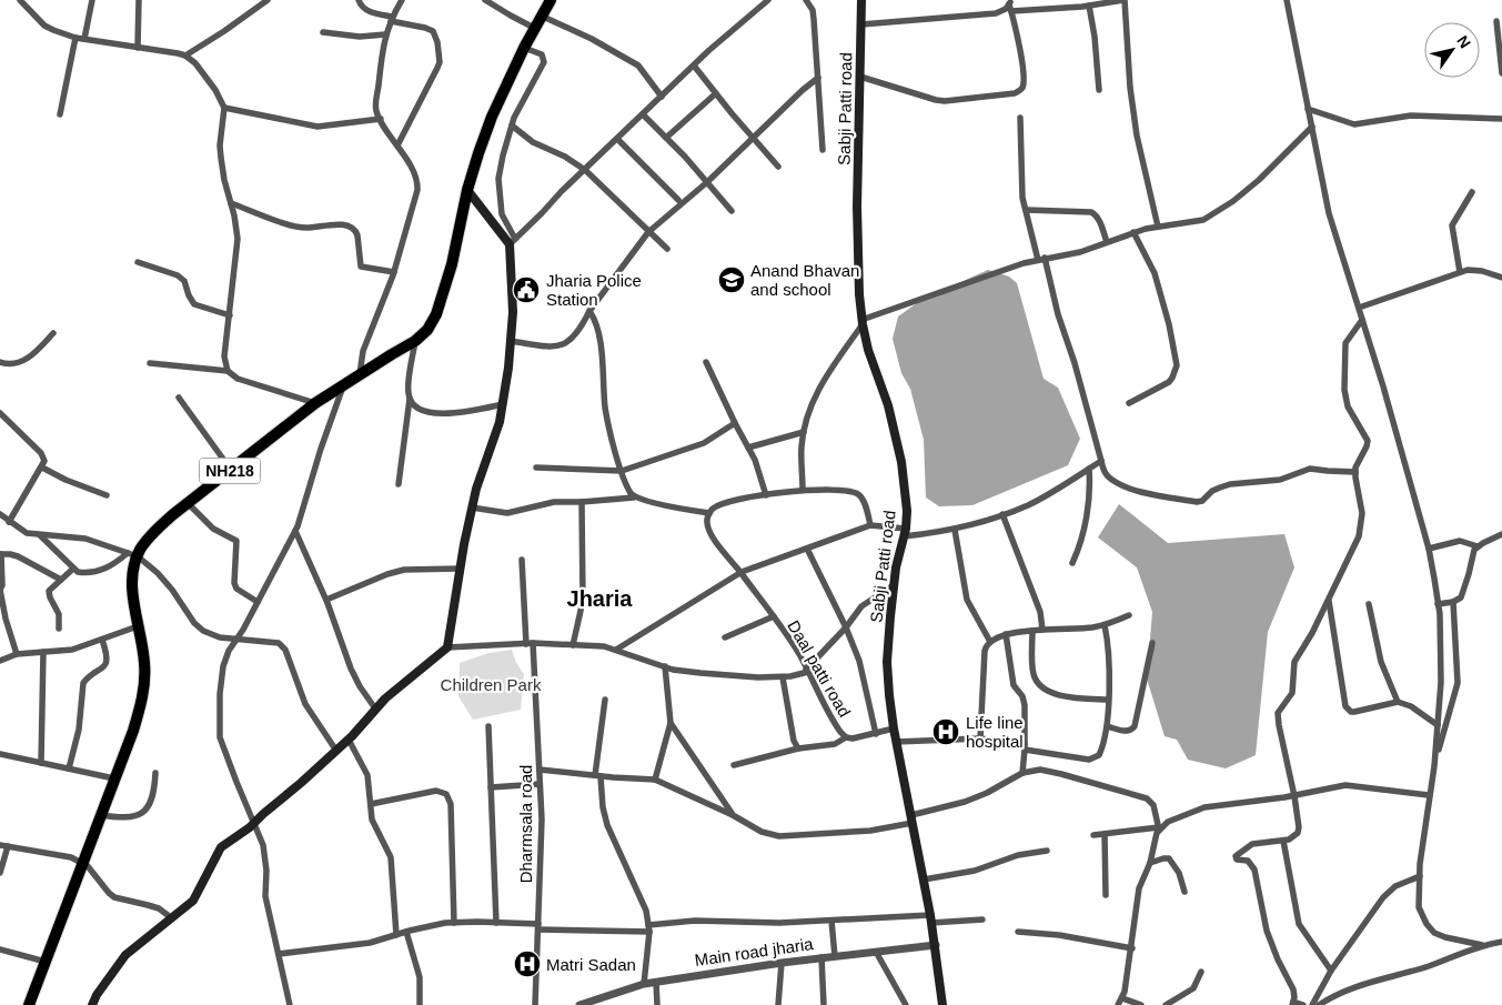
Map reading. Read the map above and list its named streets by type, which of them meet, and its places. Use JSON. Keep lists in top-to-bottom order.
{
  "streets": {
    "highway": ["NH218"],
    "main road": ["Sabji Patti road"],
    "street": ["Daal patti road", "Dharmsala road", "Main road jharia"]
  },
  "crossings": [
    ["Sabji Patti road", "Daal patti road"],
    ["Sabji Patti road", "Main road jharia"]
  ],
  "districts": ["Jharia"],
  "parks": ["Children Park"],
  "places": {
    "school or university": ["Anand Bhavan and school"],
    "public building": ["Jharia Police Station"],
    "hospital": ["Life line hospital", "Matri Sadan"]
  },
  "north": "top right"
}
